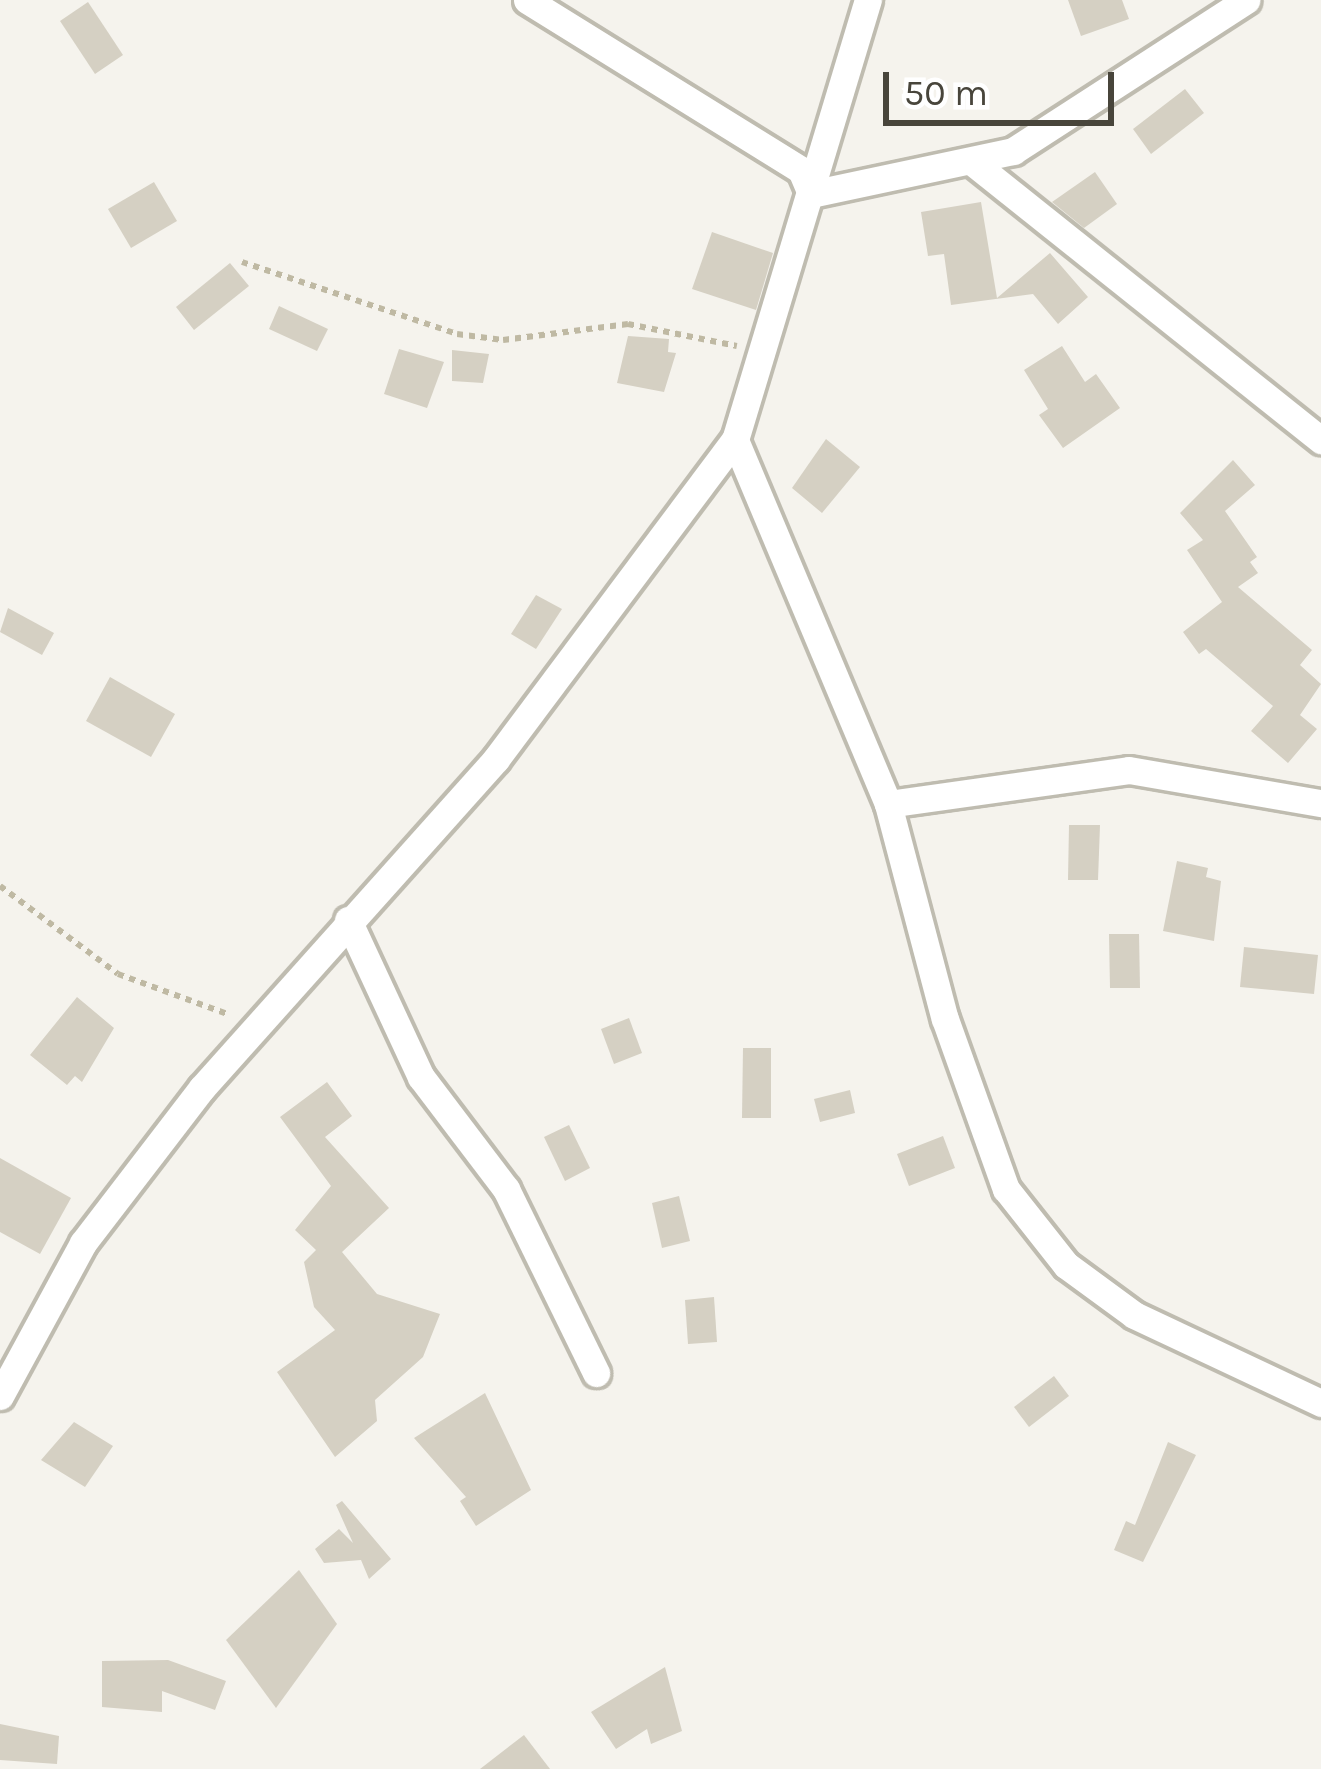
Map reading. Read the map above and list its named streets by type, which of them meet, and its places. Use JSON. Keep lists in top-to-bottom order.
{
  "scale_bar": "50 m"
}
